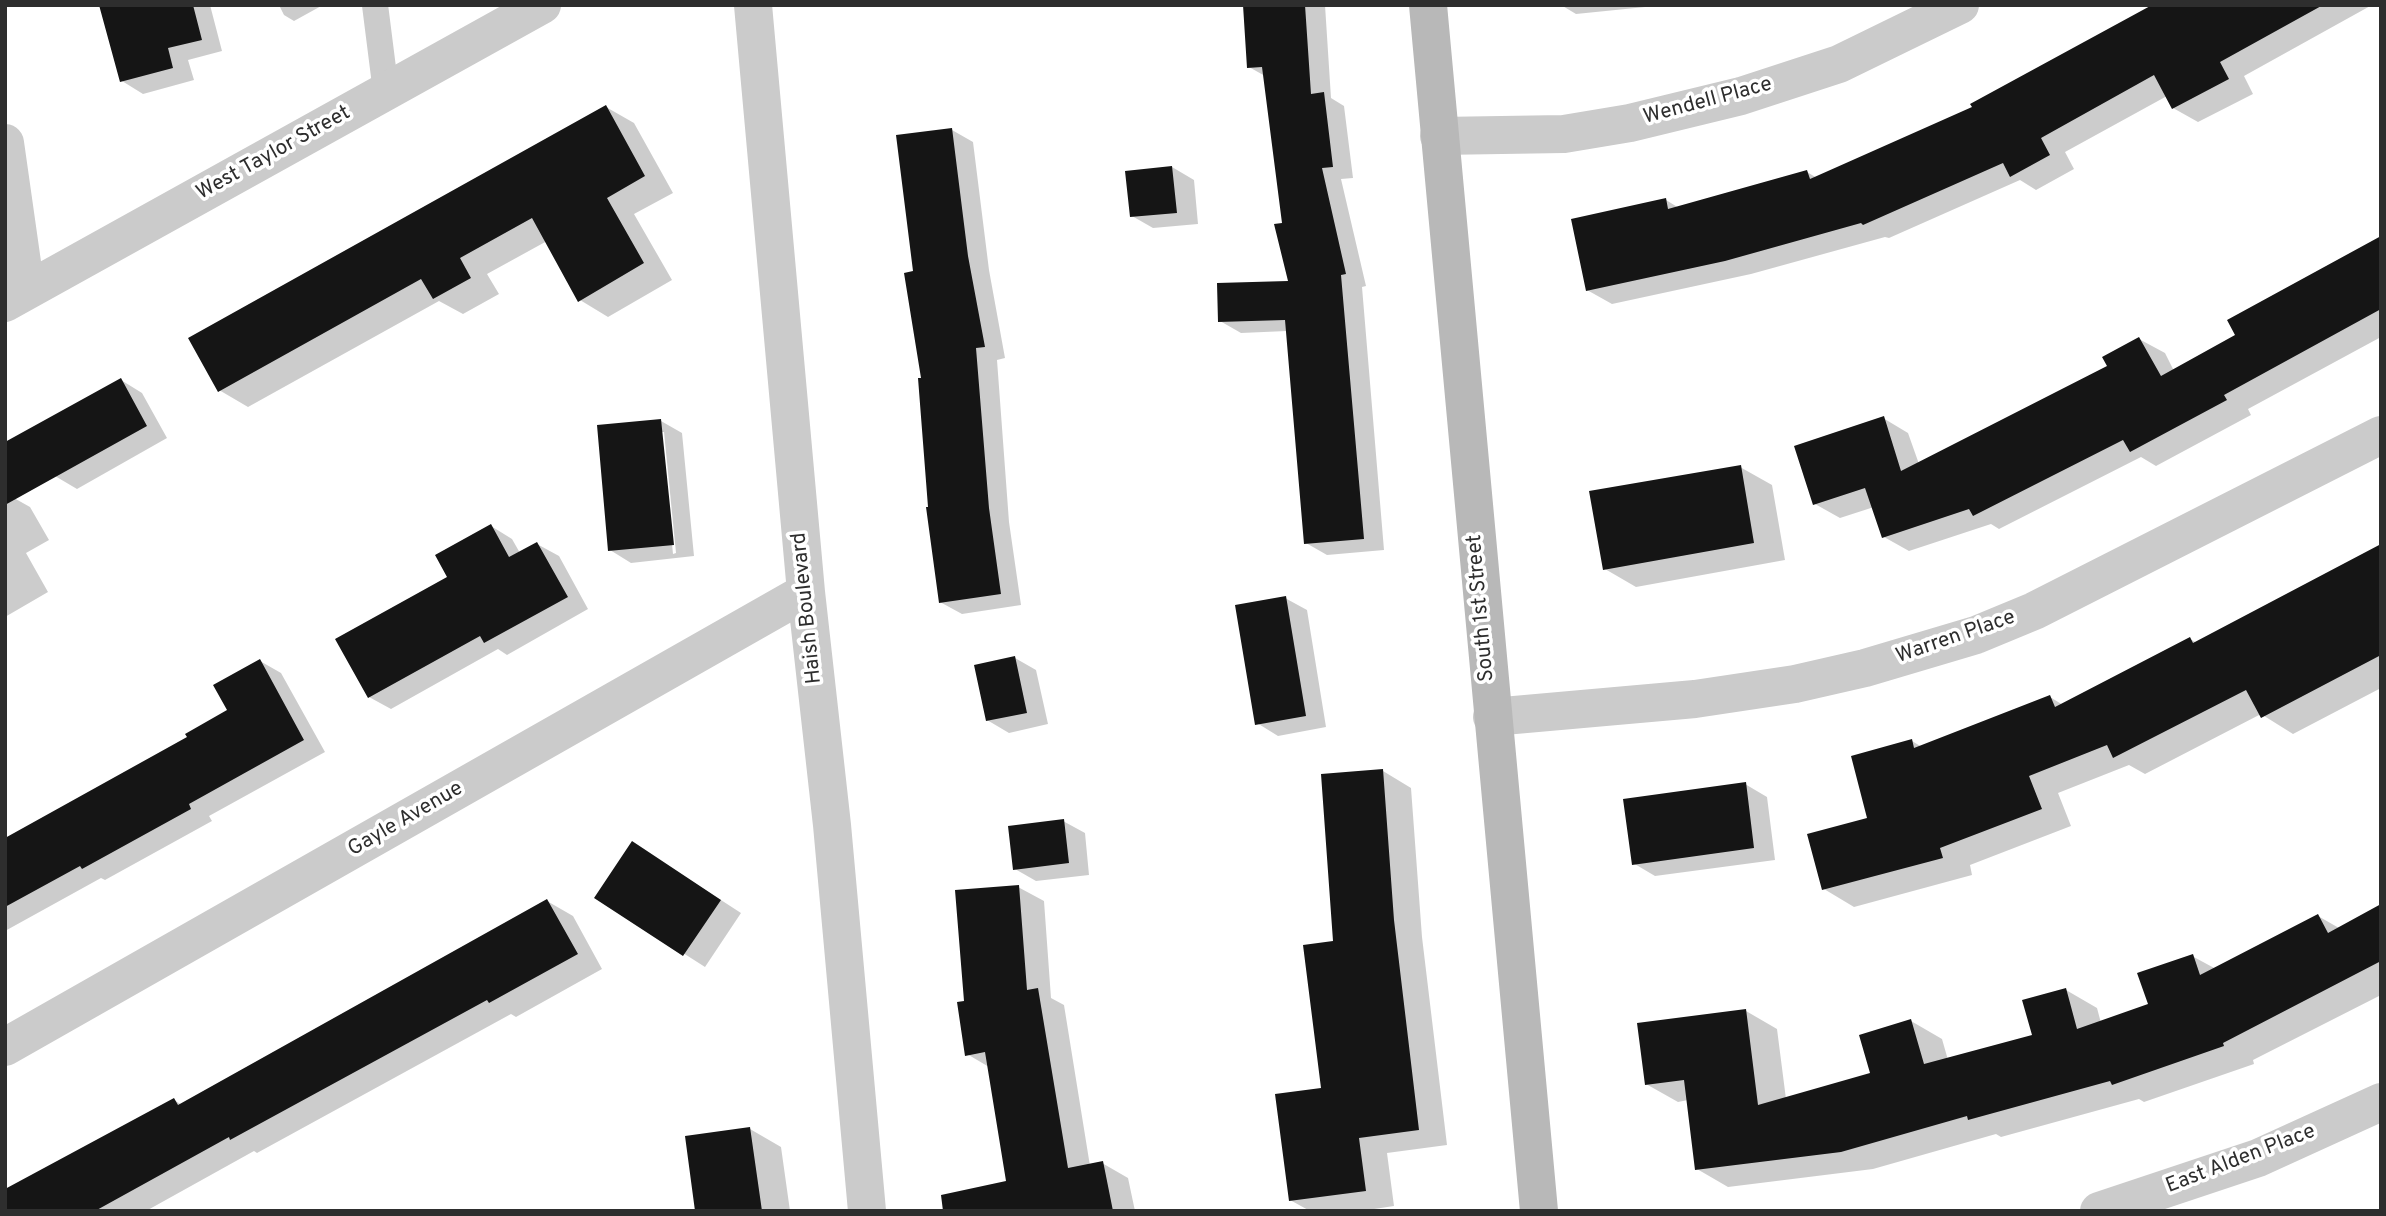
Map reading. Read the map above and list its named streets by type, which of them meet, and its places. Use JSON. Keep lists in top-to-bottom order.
{
  "streets": {
    "street": [
      "Wendell Place",
      "West Taylor Street",
      "Haish Boulevard",
      "South 1st Street",
      "Warren Place",
      "Gayle Avenue",
      "East Alden Place"
    ]
  },
  "crossings": [
    ["Wendell Place", "South 1st Street"],
    ["Haish Boulevard", "Gayle Avenue"],
    ["South 1st Street", "Warren Place"]
  ]
}
